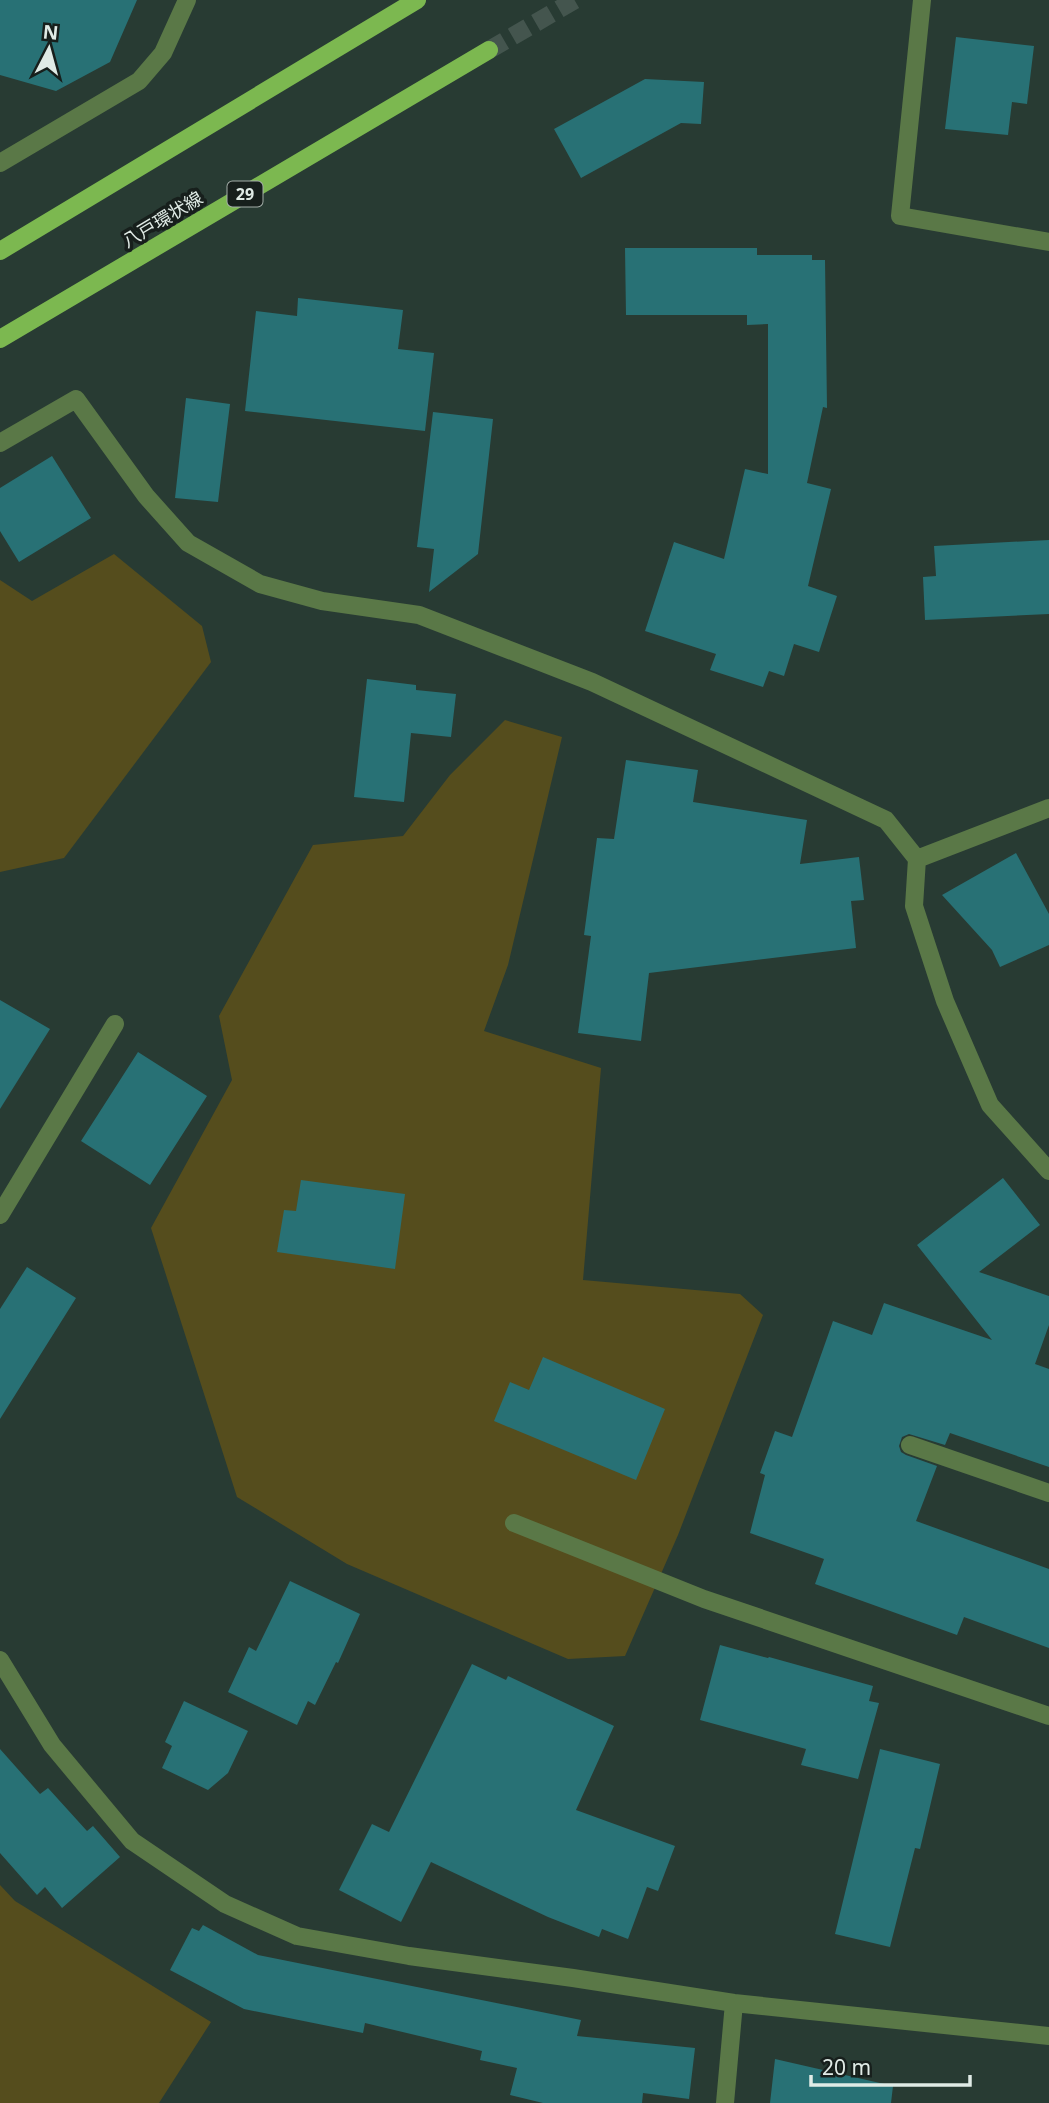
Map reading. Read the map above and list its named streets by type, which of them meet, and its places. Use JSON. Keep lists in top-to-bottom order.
{
  "streets": {
    "main road": ["29", "八戸環状線"]
  },
  "scale_bar": "20 m",
  "north": "top"
}
